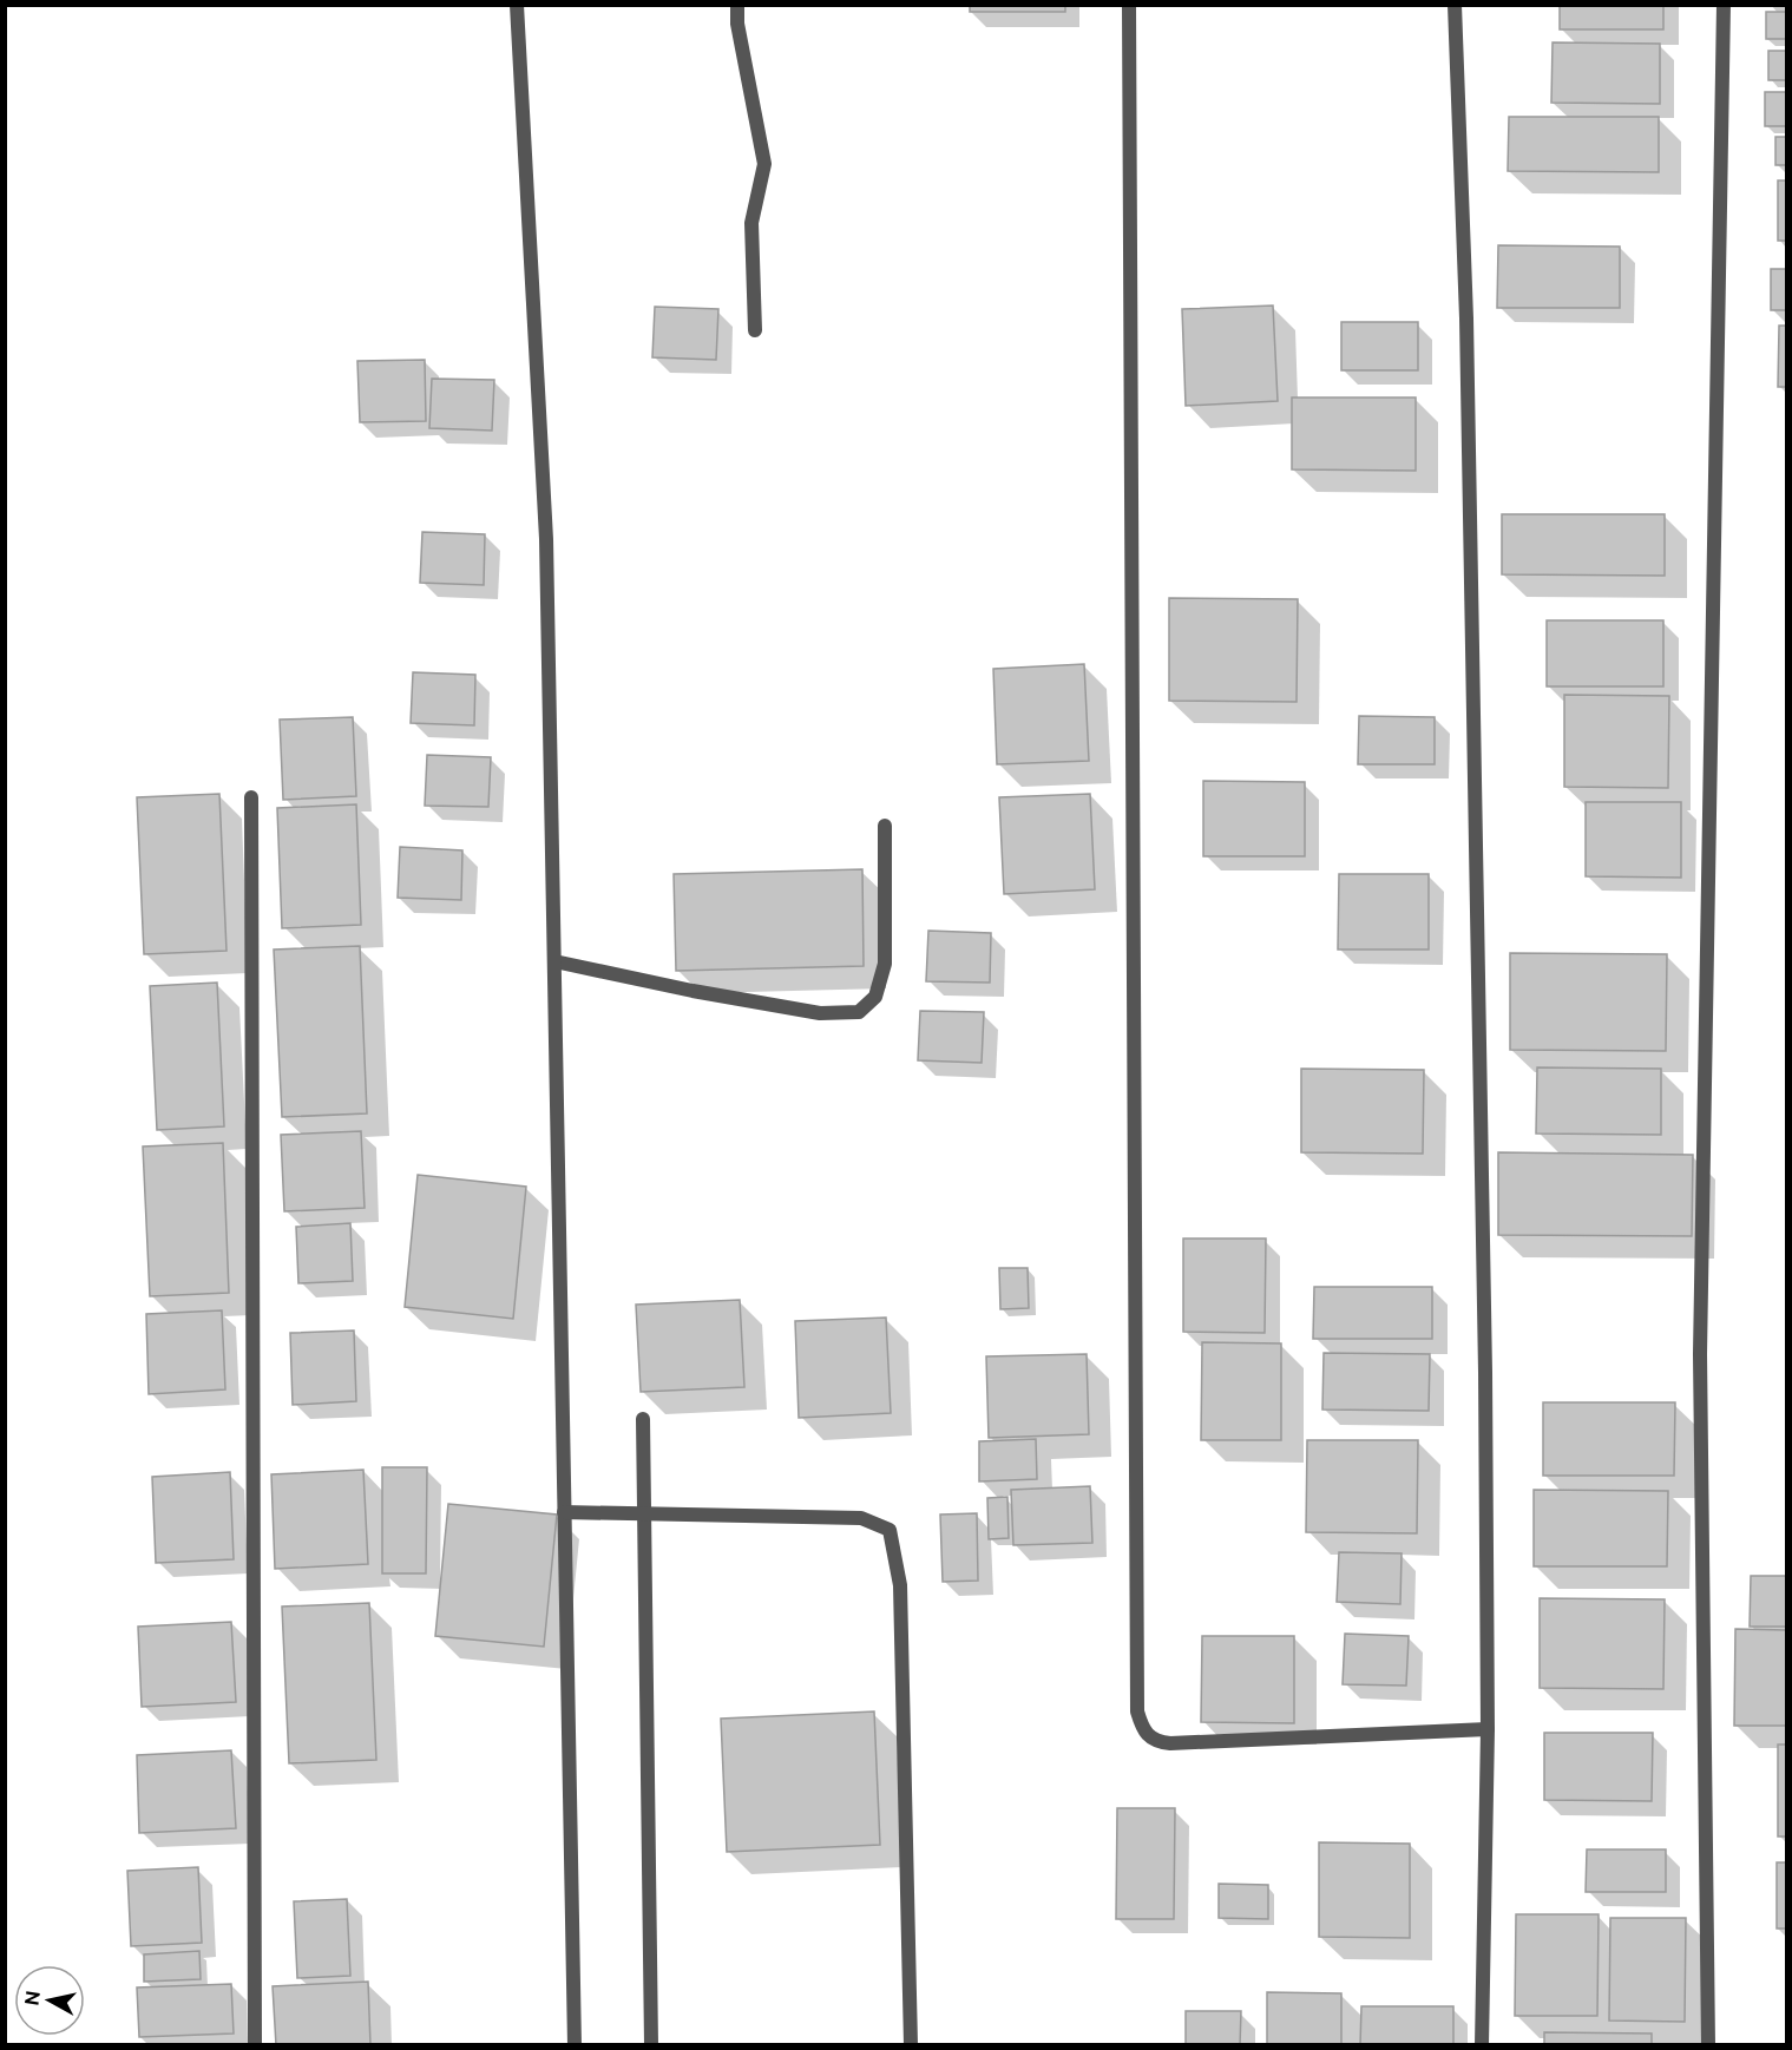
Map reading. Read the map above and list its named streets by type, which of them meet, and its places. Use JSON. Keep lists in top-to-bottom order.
{
  "north": "left"
}
